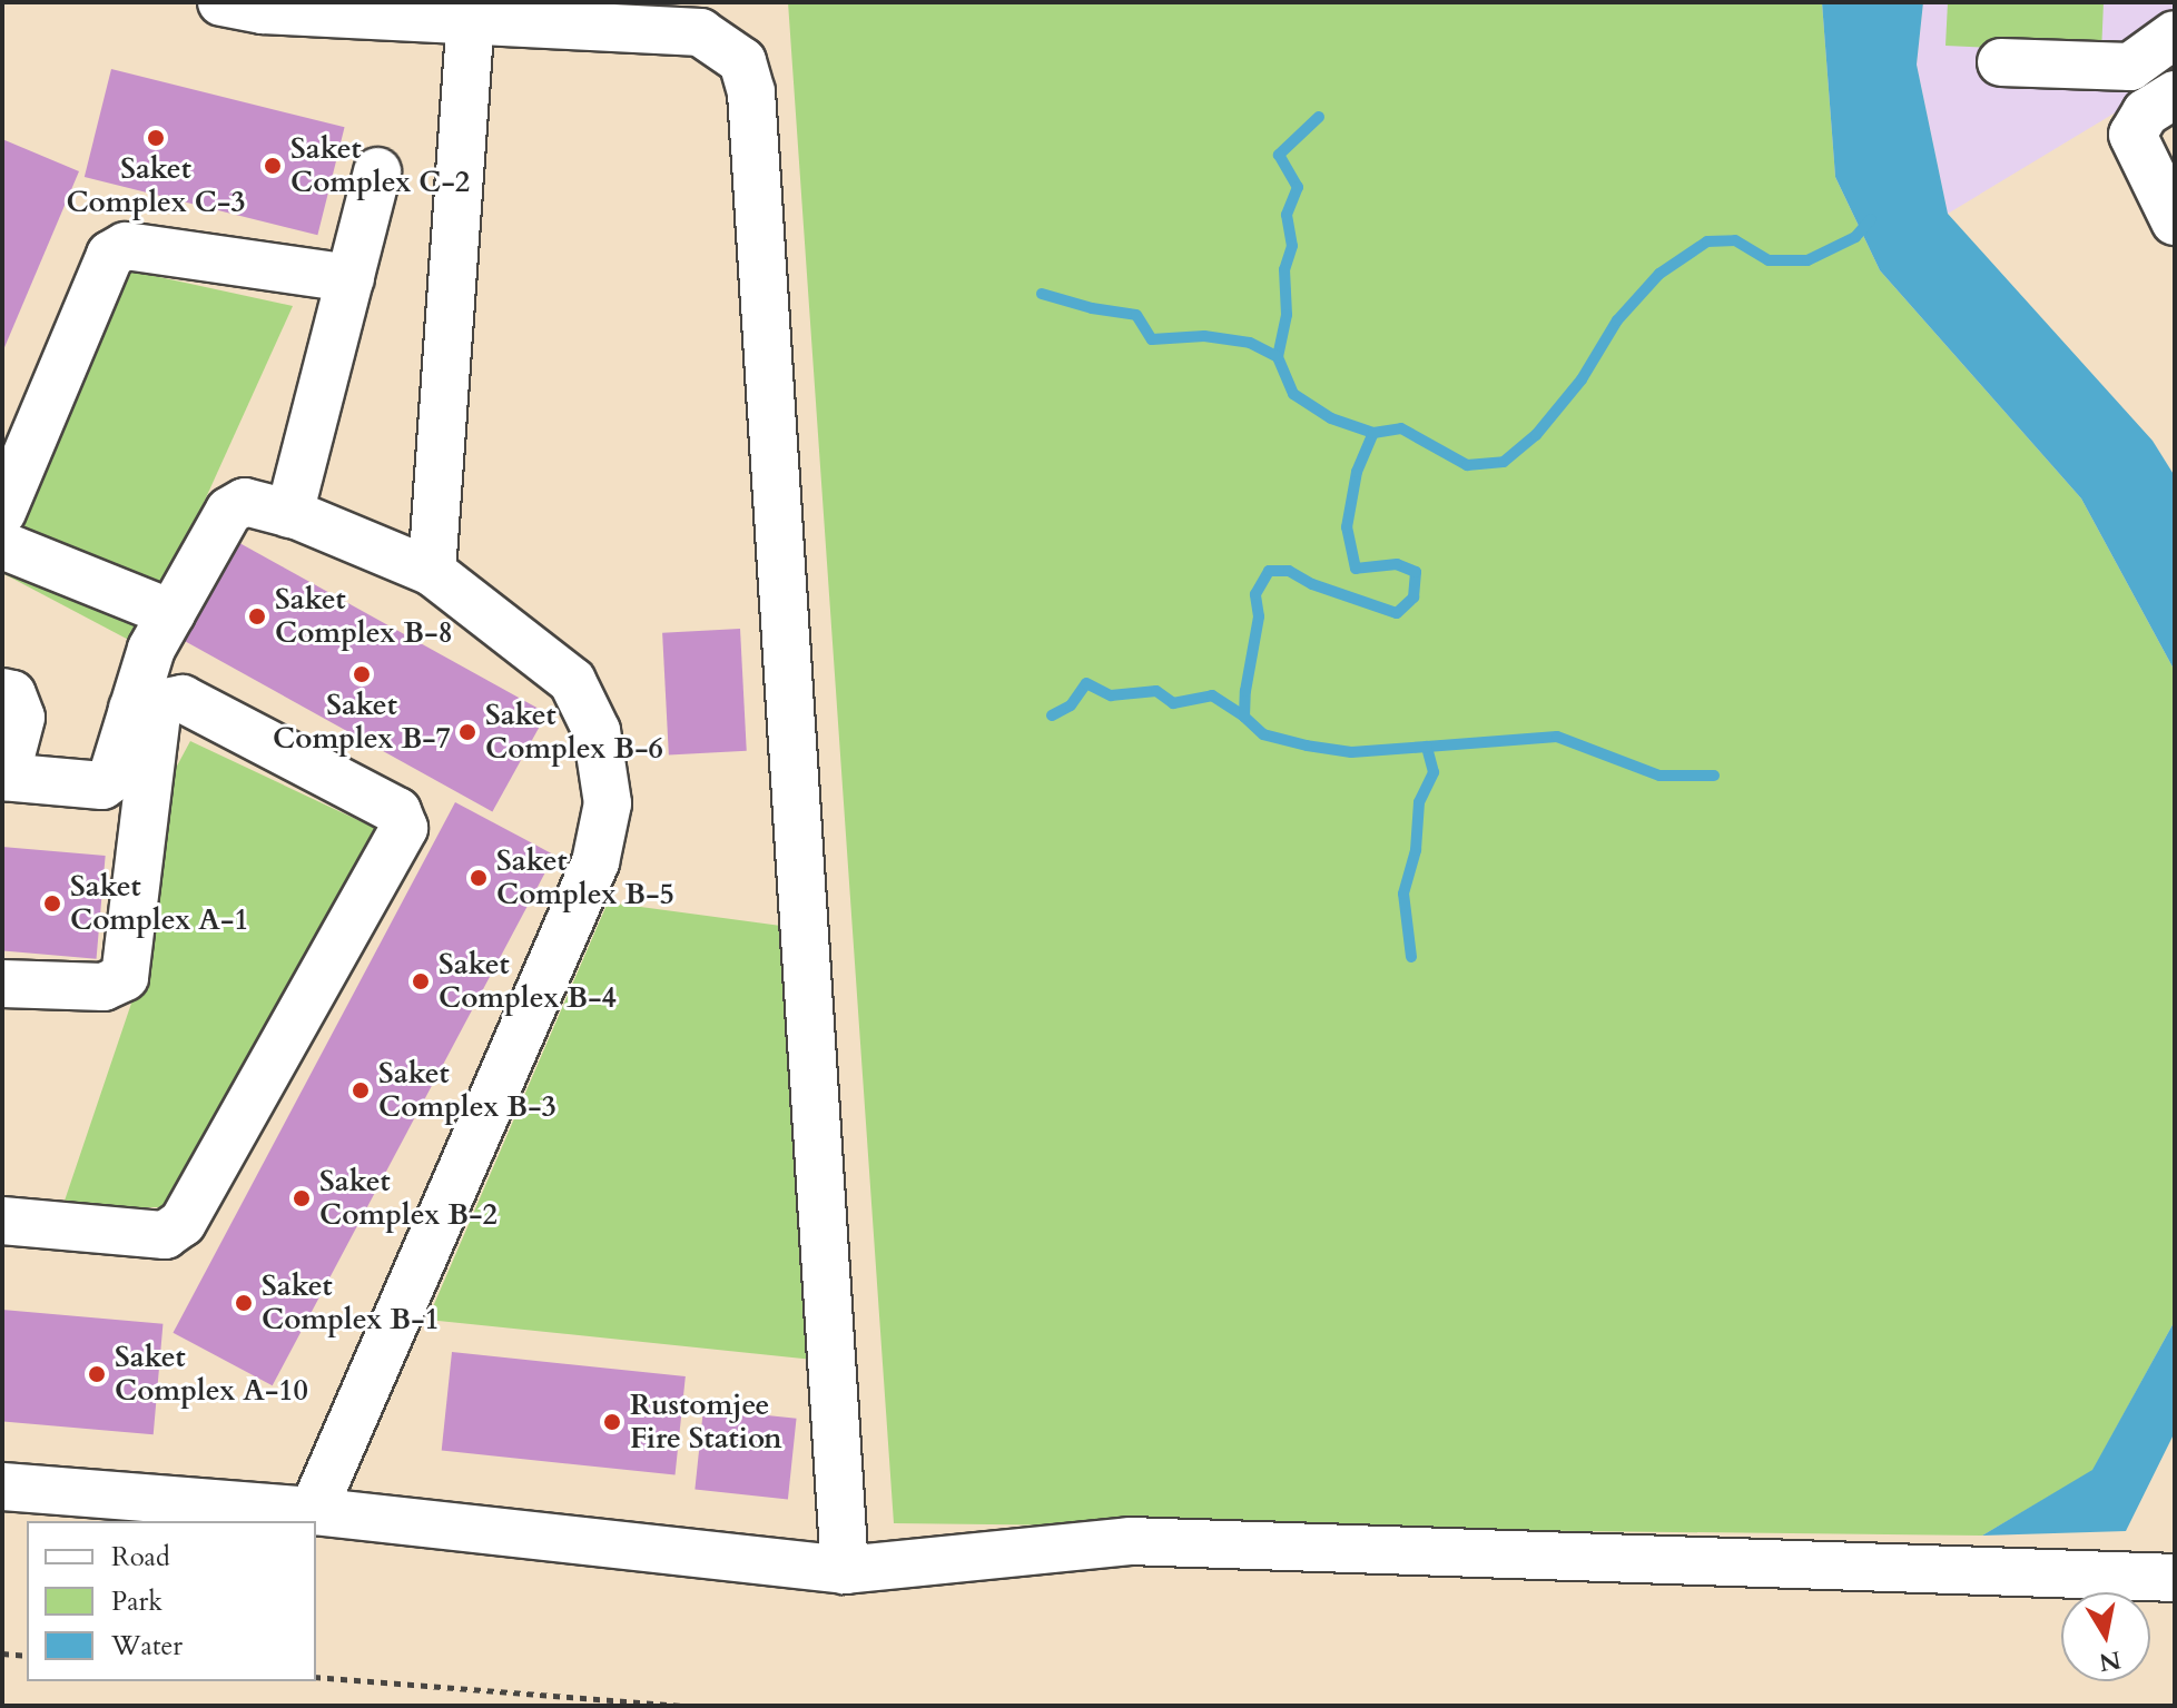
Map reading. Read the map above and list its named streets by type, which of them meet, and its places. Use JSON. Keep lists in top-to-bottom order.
{
  "places": [
    "Saket Complex C-3",
    "Saket Complex C-2",
    "Saket Complex B-8",
    "Saket Complex B-7",
    "Saket Complex B-6",
    "Saket Complex B-5",
    "Saket Complex A-1",
    "Saket Complex B-4",
    "Saket Complex B-3",
    "Saket Complex B-2",
    "Saket Complex B-1",
    "Saket Complex A-10",
    "Rustomjee Fire Station"
  ],
  "legend": ["Road", "Park", "Water"],
  "north": "bottom"
}
